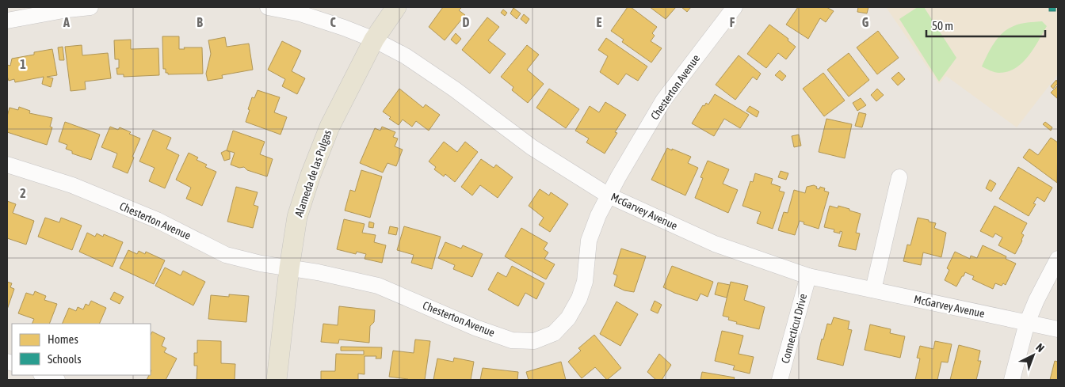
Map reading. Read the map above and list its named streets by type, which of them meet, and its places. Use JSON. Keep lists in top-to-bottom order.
{
  "streets": {
    "main road": ["Alameda de las Pulgas"],
    "street": ["Chesterton Avenue", "McGarvey Avenue", "Connecticut Drive"]
  },
  "crossings": [
    ["Chesterton Avenue", "Alameda de las Pulgas"],
    ["Chesterton Avenue", "McGarvey Avenue"],
    ["Alameda de las Pulgas", "McGarvey Avenue"],
    ["McGarvey Avenue", "Connecticut Drive"]
  ],
  "legend": ["Homes", "Schools"],
  "scale_bar": "50 m",
  "north": "top right",
  "grid": {
    "columns": [
      "A",
      "B",
      "C",
      "D",
      "E",
      "F",
      "G"
    ],
    "rows": ["1", "2"]
  }
}
